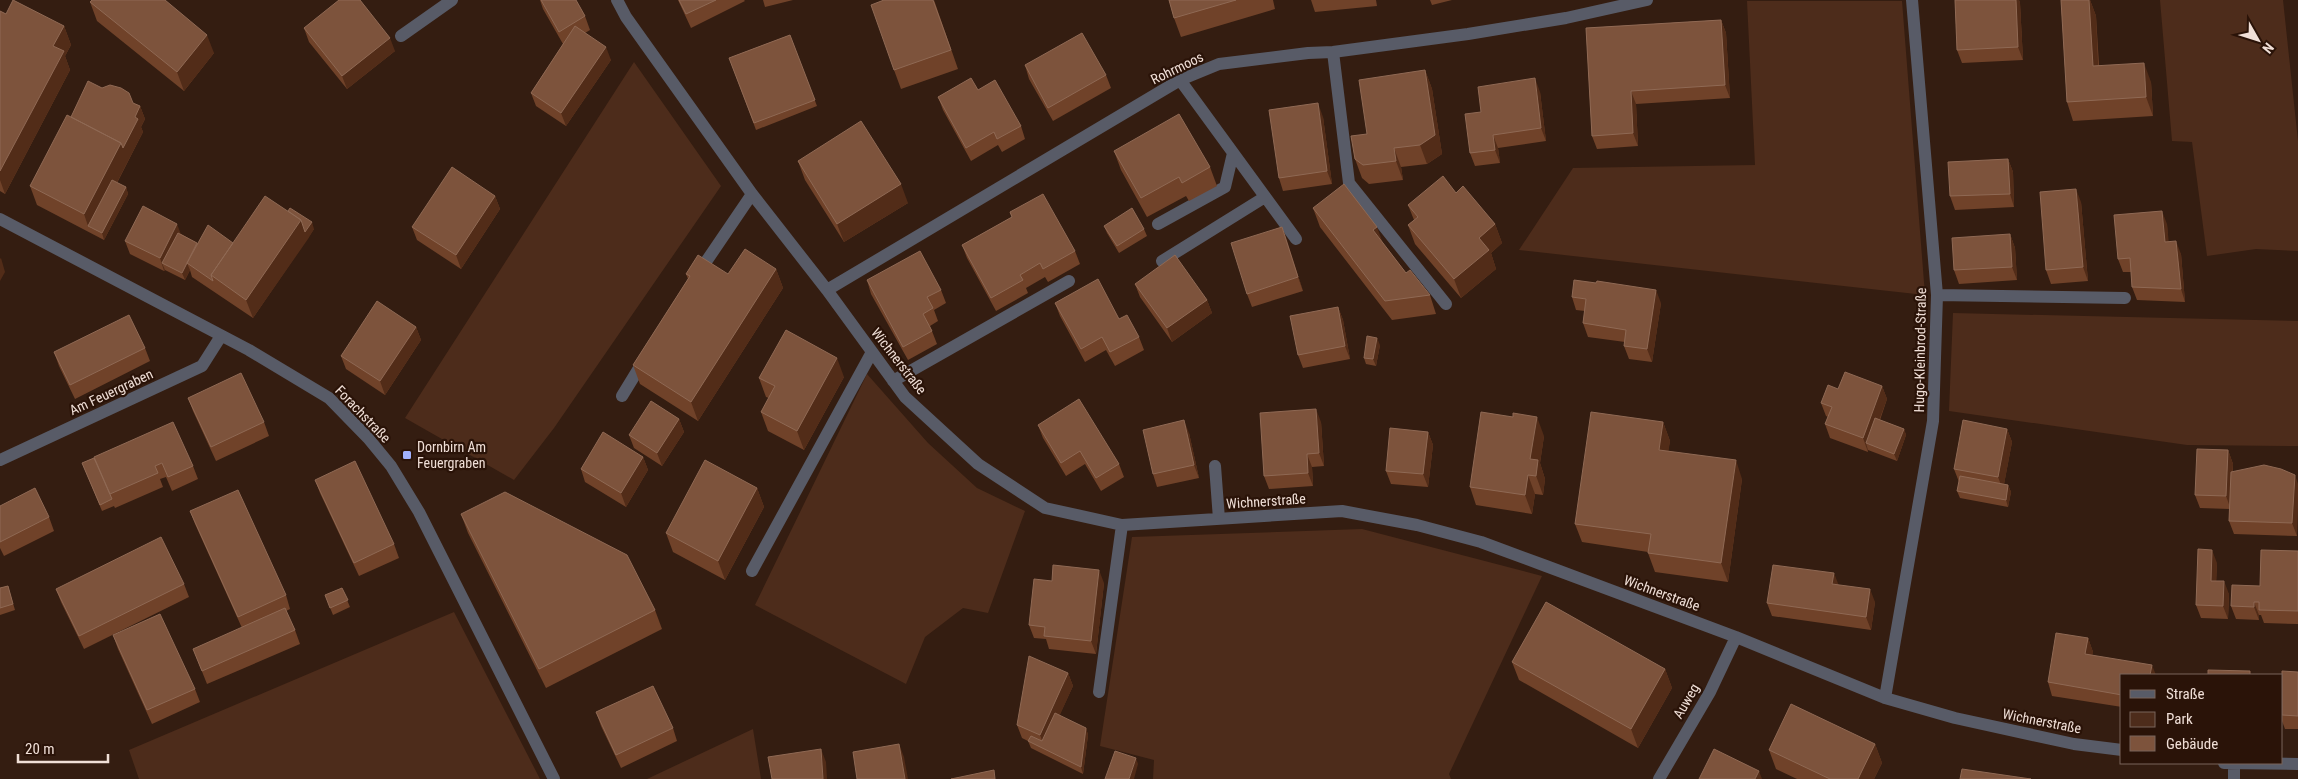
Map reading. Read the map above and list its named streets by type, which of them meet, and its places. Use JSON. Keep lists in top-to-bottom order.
{
  "streets": {
    "street": [
      "Rohrmoos",
      "Hugo-Kleinbrod-Straße",
      "Wichnerstraße",
      "Am Feuergraben",
      "Forachstraße",
      "Auweg"
    ]
  },
  "crossings": [
    ["Rohrmoos", "Wichnerstraße"],
    ["Hugo-Kleinbrod-Straße", "Wichnerstraße"],
    ["Wichnerstraße", "Auweg"],
    ["Am Feuergraben", "Forachstraße"]
  ],
  "places": {
    "transit": ["Dornbirn Am Feuergraben"]
  },
  "legend": ["Straße", "Park", "Gebäude"],
  "scale_bar": "20 m",
  "north": "bottom right"
}
